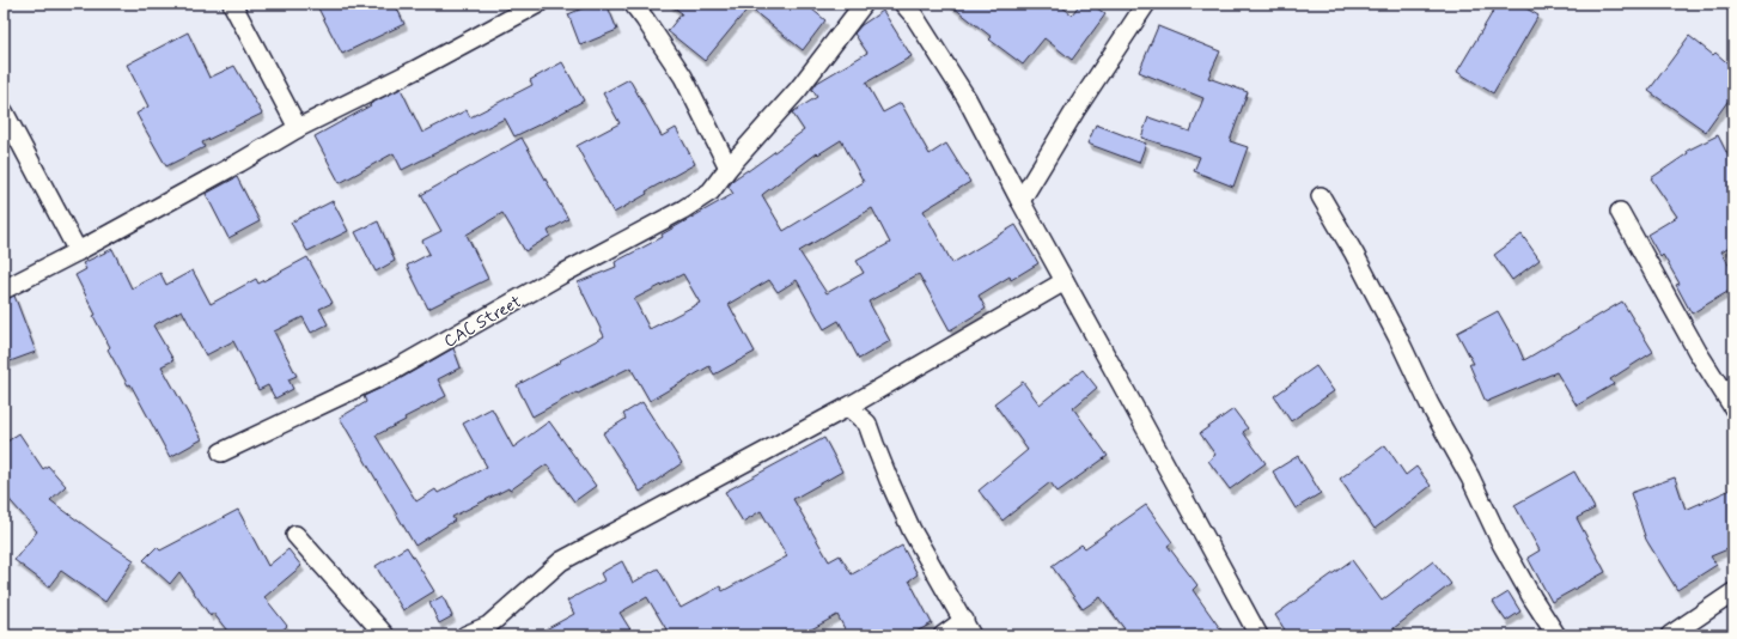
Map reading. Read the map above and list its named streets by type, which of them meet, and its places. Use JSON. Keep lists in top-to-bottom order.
{
  "streets": {
    "street": ["CAC Street"]
  }
}
